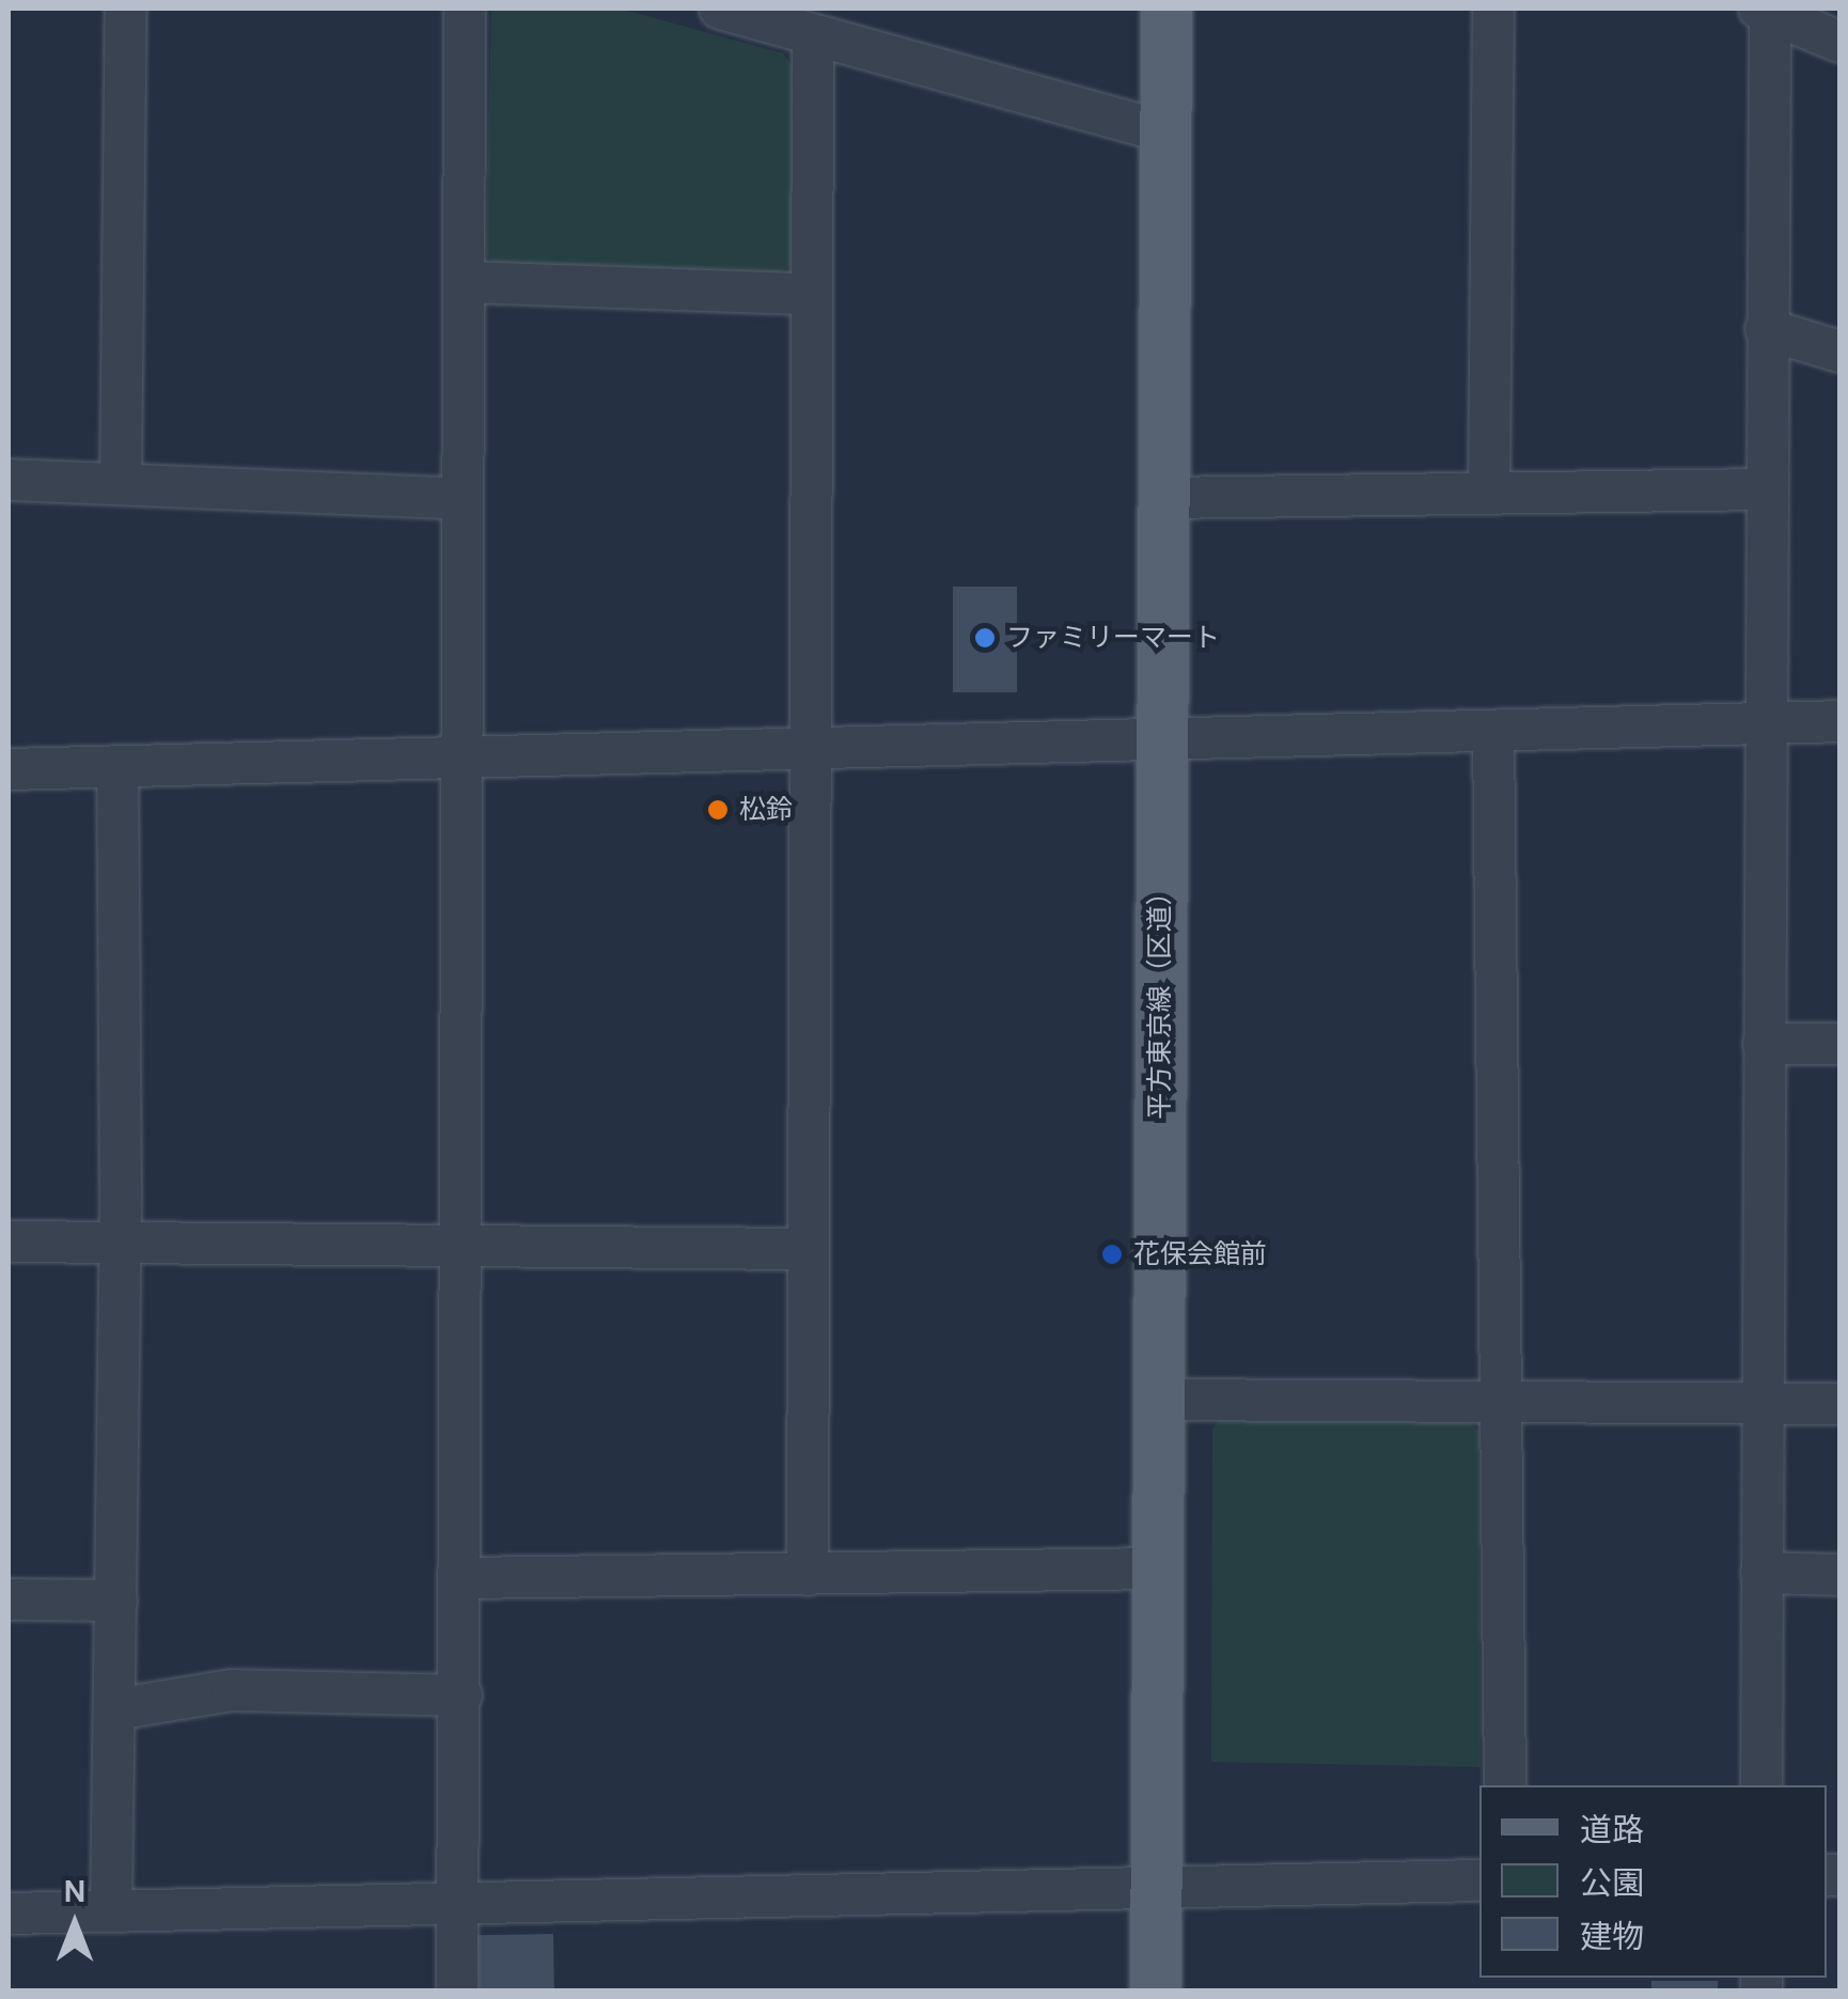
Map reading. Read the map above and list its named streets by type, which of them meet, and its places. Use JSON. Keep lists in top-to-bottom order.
{
  "streets": {
    "main road": ["平方東京線（区道）"]
  },
  "places": ["ファミリーマート", "松鈴", "花保会館前"],
  "legend": ["道路", "公園", "建物"],
  "north": "top"
}
